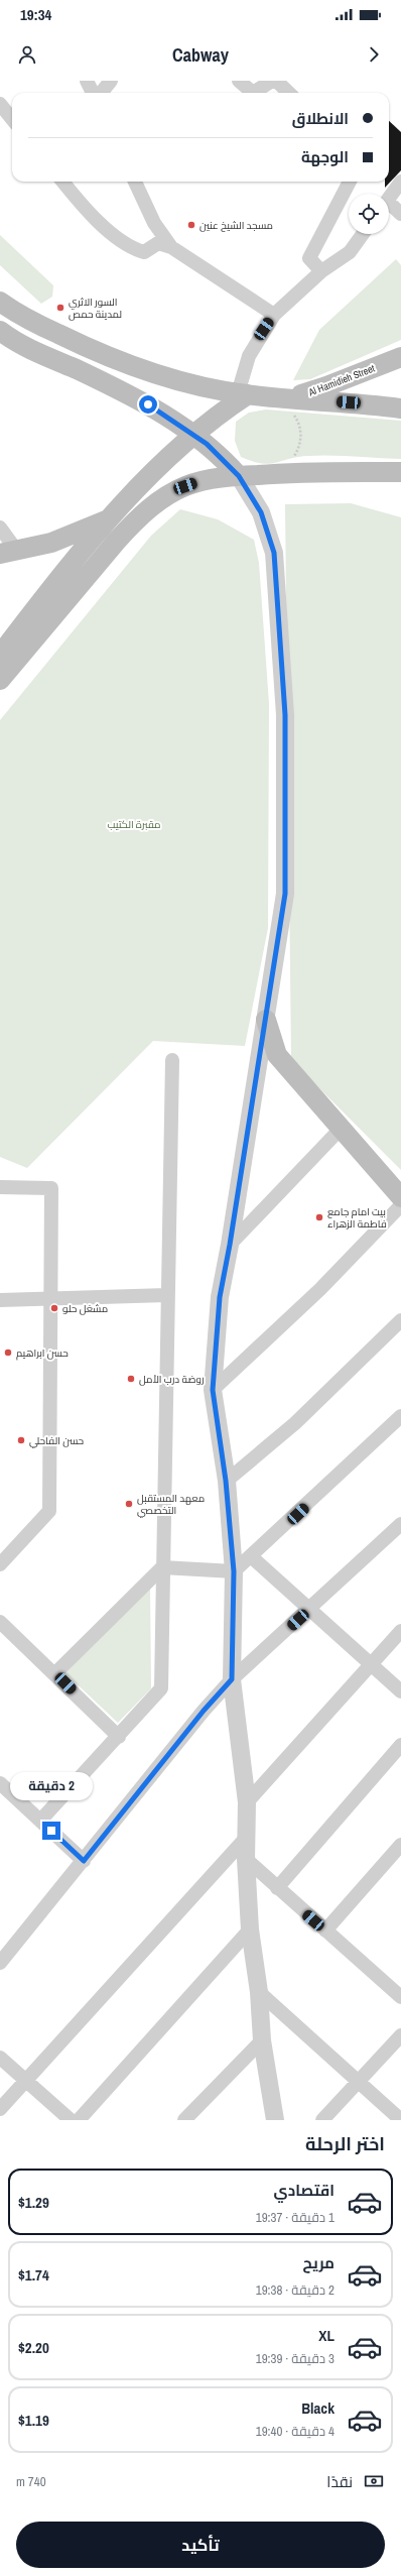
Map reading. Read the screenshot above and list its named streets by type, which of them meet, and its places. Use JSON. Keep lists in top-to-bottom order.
{
  "streets": {
    "main road": ["Al Hamidieh Street"]
  },
  "parks": ["مقبرة الكتيب"],
  "places": [
    "مسجد الشيخ عنين",
    "السور الاثري لمدينة حمص",
    "بيت امام جامع فاطمة الزهراء",
    "مشغل حلو",
    "حسن ابراهيم",
    "روضة درب الأمل",
    "حسن الفاحلي",
    "معهد المستقبل التخصصي"
  ],
  "page": {
    "status": "19:34",
    "header": "Cabway",
    "banner": ["الانطلاق", "الوجهة"],
    "bubble": "2 دقيقة",
    "heading": "اختر الرحلة",
    "list": [
      {
        "name": "اقتصادي",
        "note": "1 دقيقة · 19:37",
        "value": "$1.29"
      },
      {
        "name": "مريح",
        "note": "2 دقيقة · 19:38",
        "value": "$1.74"
      },
      {
        "name": "XL",
        "note": "3 دقيقة · 19:39",
        "value": "$2.20"
      },
      {
        "name": "Black",
        "note": "4 دقيقة · 19:40",
        "value": "$1.19"
      }
    ],
    "pay": ["نقدًا", "740 m"],
    "buttons": "تأكيد"
  }
}
